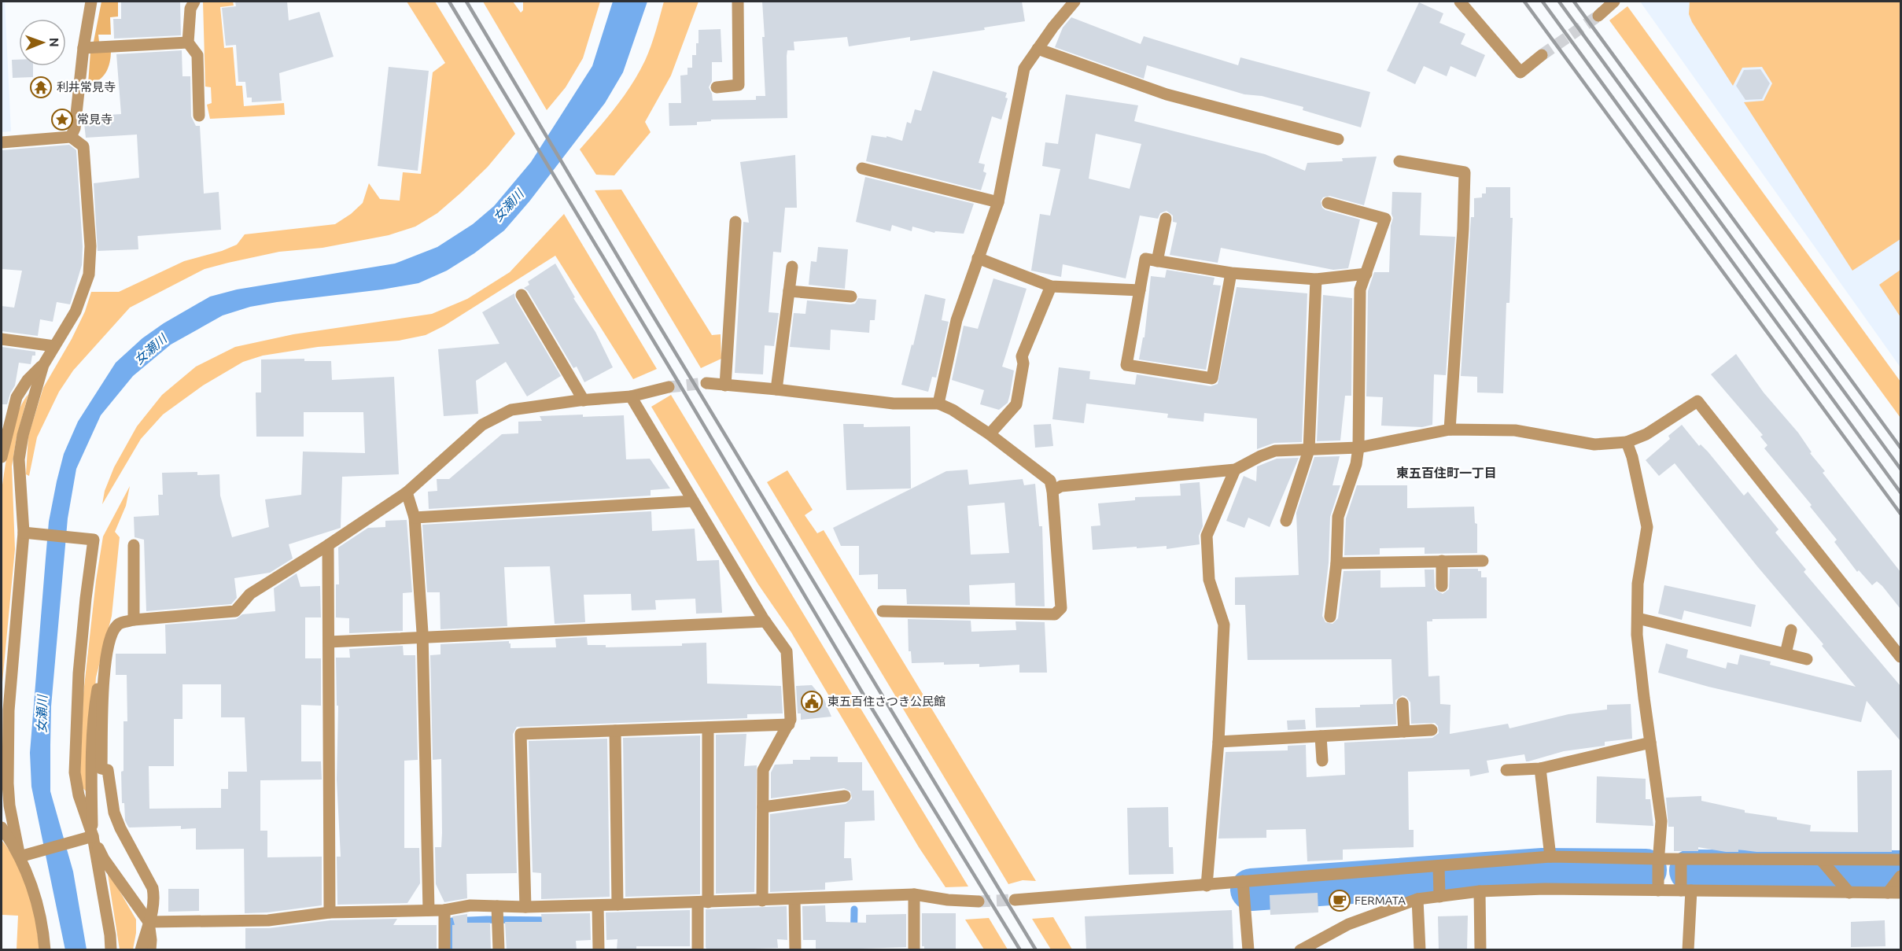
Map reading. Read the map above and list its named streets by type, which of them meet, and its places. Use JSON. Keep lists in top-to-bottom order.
{
  "districts": ["東五百住町一丁目"],
  "water": ["女瀬川"],
  "places": {
    "temple": ["利井常見寺"],
    "place": ["常見寺"],
    "public building": ["東五百住さつき公民館"],
    "cafe": ["FERMATA"]
  },
  "north": "right"
}
